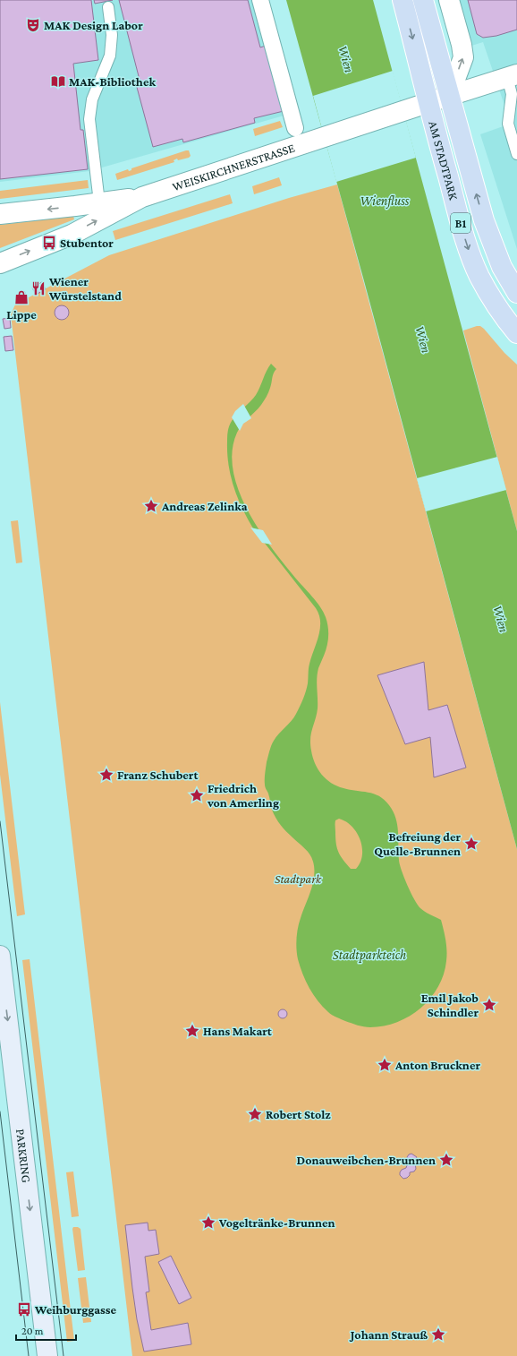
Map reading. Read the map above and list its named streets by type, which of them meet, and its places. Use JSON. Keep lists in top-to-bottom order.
{
  "streets": {
    "main road": ["AM STADTPARK", "B1", "PARKRING"],
    "street": ["WEISKIRCHNERSTRASSE"]
  },
  "crossings": [
    ["AM STADTPARK", "WEISKIRCHNERSTRASSE"],
    ["AM STADTPARK", "B1"],
    ["WEISKIRCHNERSTRASSE", "B1"]
  ],
  "one_way": ["PARKRING"],
  "water": ["Wien", "Wienfluss", "Stadtparkteich"],
  "parks": ["Stadtpark"],
  "places": {
    "theatre": ["MAK Design Labor"],
    "library": ["MAK-Bibliothek"],
    "bus stop": ["Stubentor", "Weihburggasse"],
    "restaurant": ["Wiener Würstelstand"],
    "shop": ["Lippe"],
    "place": [
      "Andreas Zelinka",
      "Franz Schubert",
      "Friedrich von Amerling",
      "Befreiung der Quelle-Brunnen",
      "Emil Jakob Schindler",
      "Hans Makart",
      "Anton Bruckner",
      "Robert Stolz",
      "Donauweibchen-Brunnen",
      "Vogeltränke-Brunnen",
      "Johann Strauß"
    ]
  },
  "scale_bar": "20 m"
}
